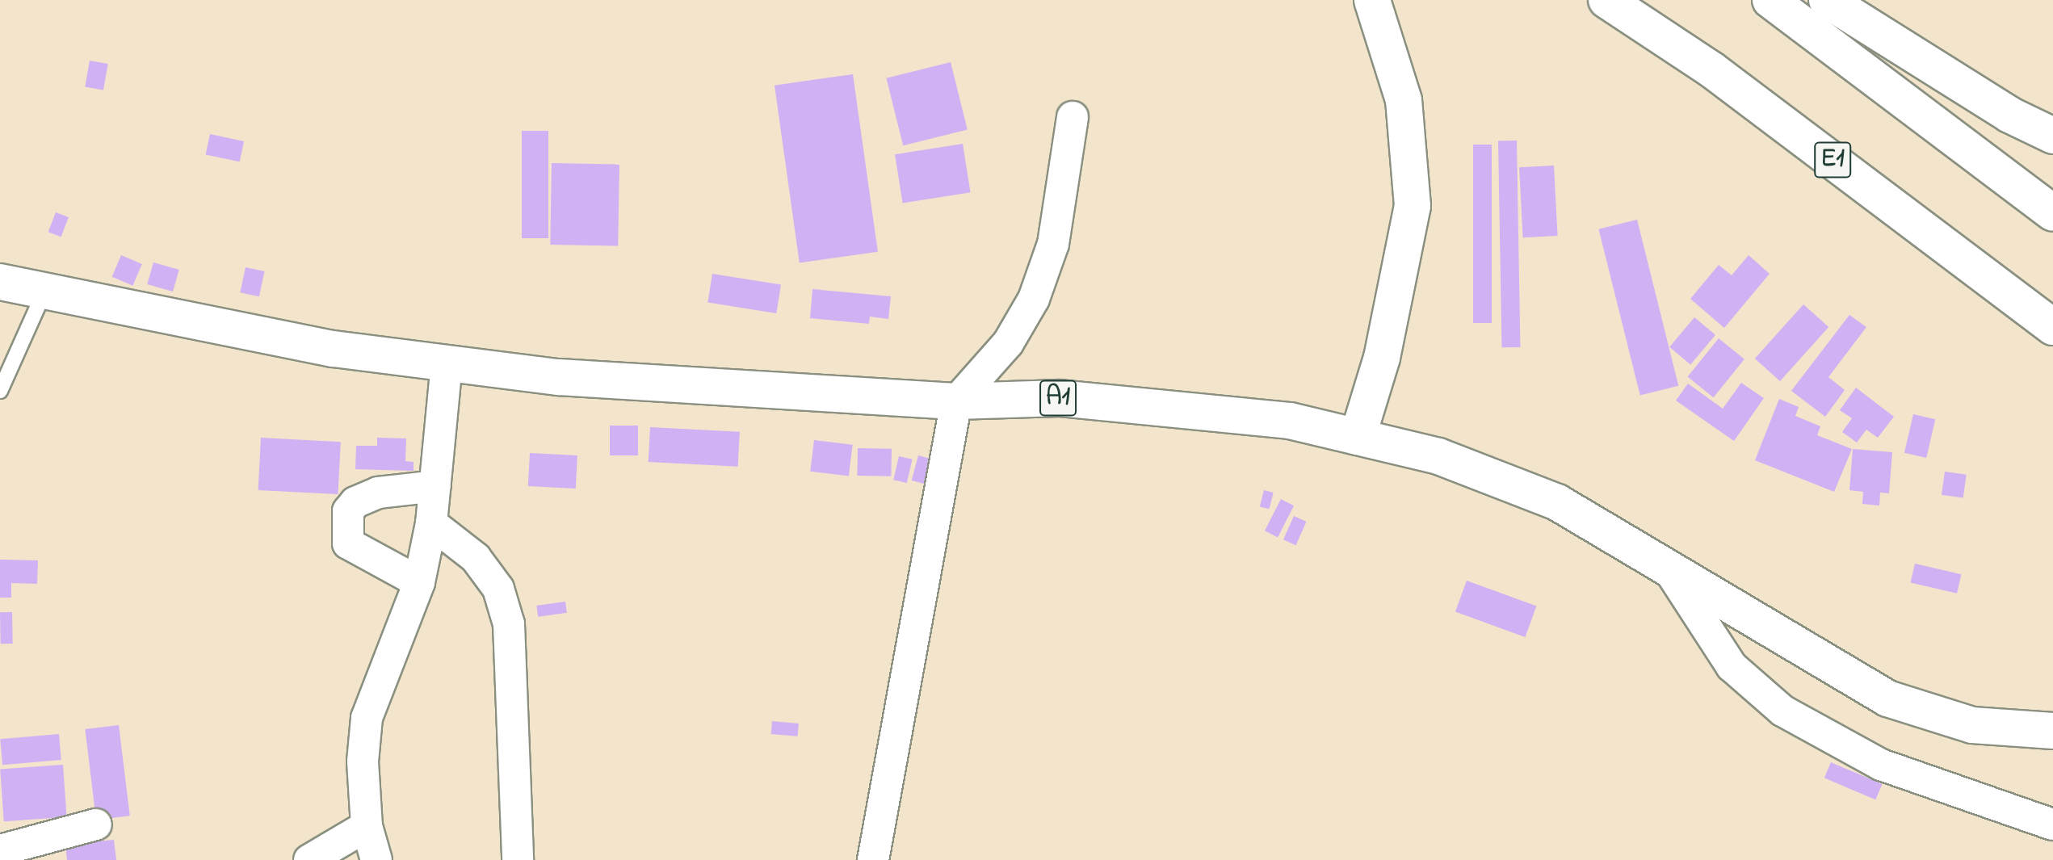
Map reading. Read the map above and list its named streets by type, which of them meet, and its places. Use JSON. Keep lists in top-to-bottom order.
{
  "streets": {
    "highway": ["E1", "A1"]
  }
}
